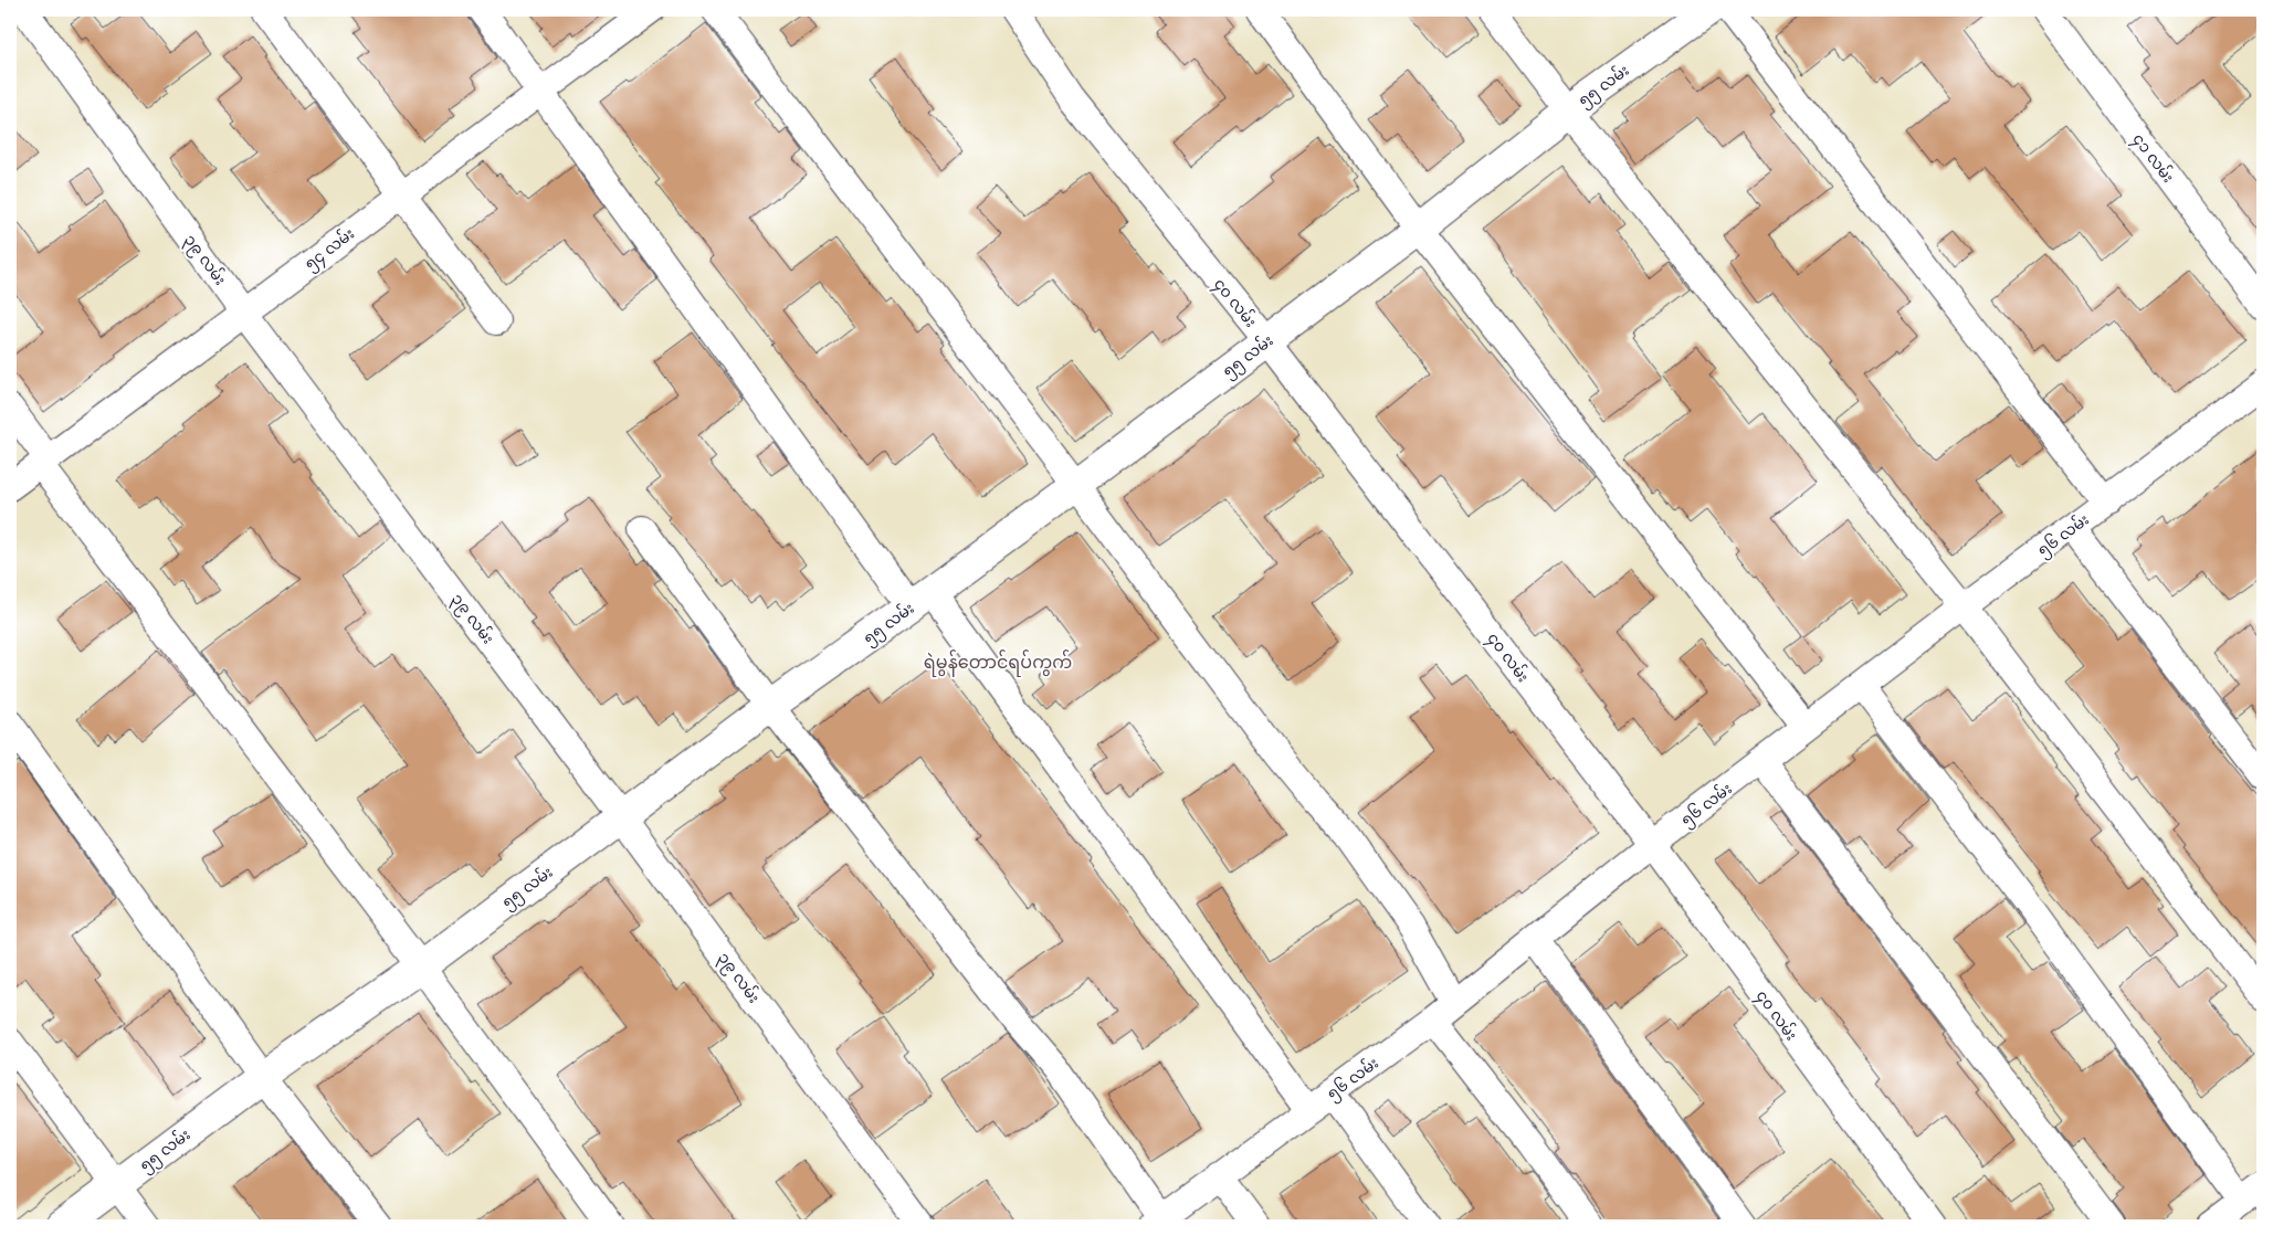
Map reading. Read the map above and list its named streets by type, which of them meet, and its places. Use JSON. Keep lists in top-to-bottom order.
{
  "streets": {
    "main road": ["၅၅ လမ်း"],
    "street": [
      "၄၁ လမ်း",
      "၅၄ လမ်း",
      "၃၉ လမ်း",
      "၄၀ လမ်း",
      "၅၆ လမ်း"
    ]
  },
  "crossings": [
    ["၅၅ လမ်း", "၃၉ လမ်း"],
    ["၅၅ လမ်း", "၄၀ လမ်း"],
    ["၅၄ လမ်း", "၃၉ လမ်း"],
    ["၄၀ လမ်း", "၅၆ လမ်း"]
  ],
  "districts": ["ရဲမွန်တောင်ရပ်ကွက်"]
}
